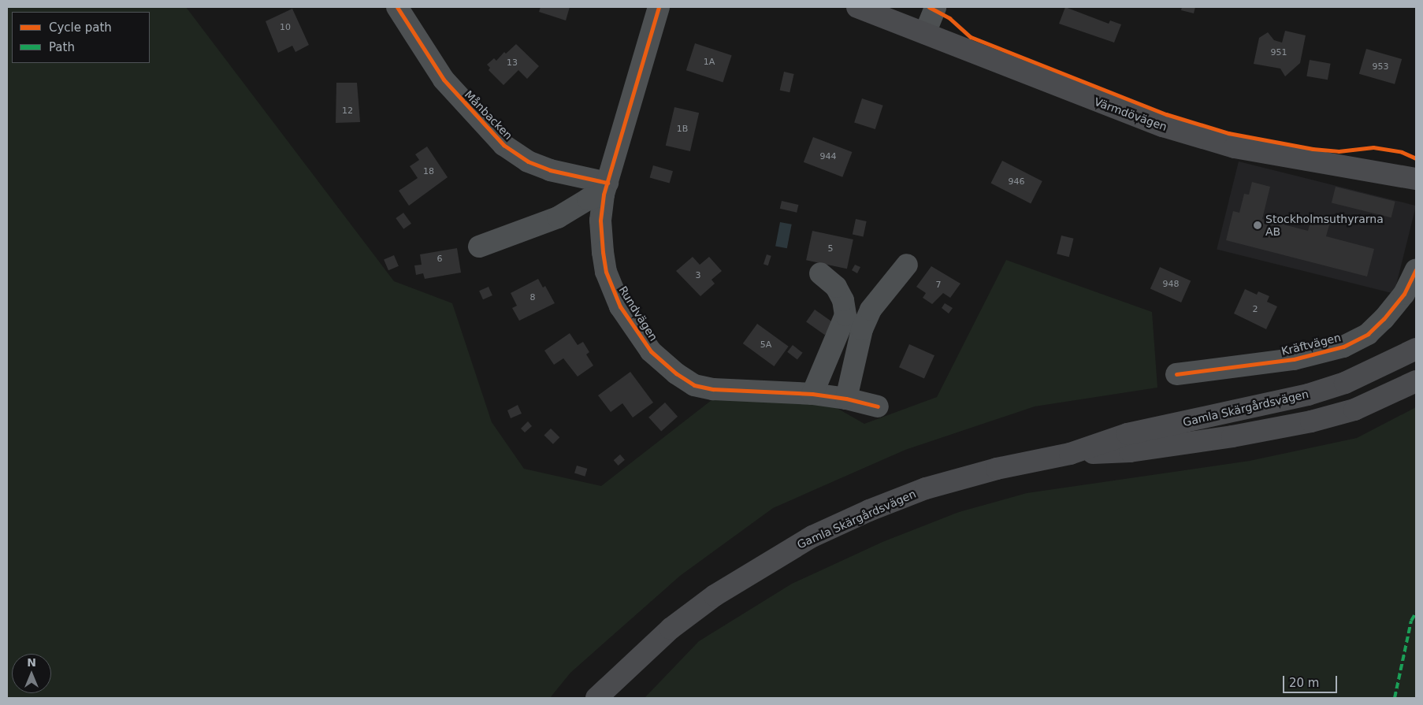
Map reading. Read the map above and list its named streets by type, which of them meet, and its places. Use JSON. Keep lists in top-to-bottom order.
{
  "streets": {
    "main road": ["Värmdövägen", "Gamla Skärgårdsvägen"],
    "street": ["Månbacken", "Rundvägen", "Kräftvägen"]
  },
  "crossings": [
    ["Månbacken", "Rundvägen"]
  ],
  "places": ["Stockholmsuthyrarna AB"],
  "house_numbers": [
    "10",
    "951",
    "1A",
    "13",
    "953",
    "12",
    "1B",
    "944",
    "18",
    "946",
    "5",
    "6",
    "3",
    "948",
    "7",
    "8",
    "2",
    "5A"
  ],
  "legend": ["Cycle path", "Path"],
  "scale_bar": "20 m",
  "north": "top"
}
